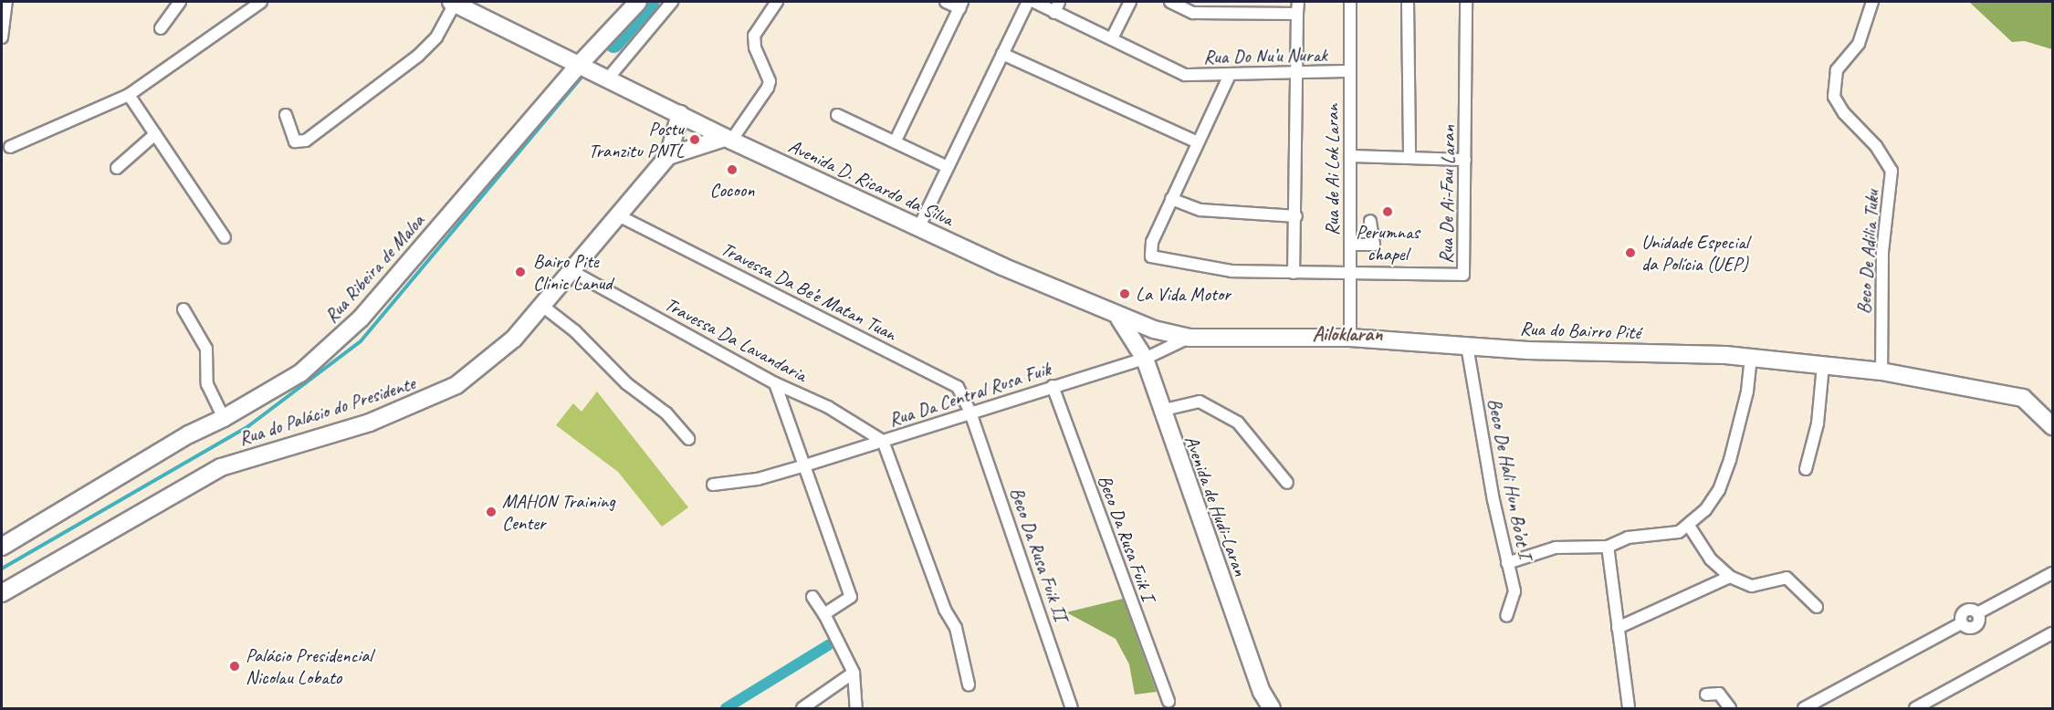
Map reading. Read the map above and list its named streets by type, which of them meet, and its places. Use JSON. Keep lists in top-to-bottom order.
{
  "streets": {
    "main road": [
      "Avenida D. Ricardo da Silva",
      "Rua Ribeira de Maloa",
      "Rua do Bairro Pité",
      "Rua do Palácio do Presidente",
      "Avenida de Hudi-Laran"
    ],
    "street": [
      "Rua Do Nu’u Nurak",
      "Rua de Ai Lok Laran",
      "Rua De Ai-Fau Laran",
      "Beco De Adilia Tuku",
      "Travessa Da Be’e Matan Tuan",
      "Travessa Da Lavandaria",
      "Rua Da Central Rusa Fuik",
      "Beco De Hali Hun Bo’ot I",
      "Beco Da Rusa Fuik I",
      "Beco Da Rusa Fuik II"
    ]
  },
  "crossings": [
    ["Rua Do Nu’u Nurak", "Rua de Ai Lok Laran"],
    ["Rua de Ai Lok Laran", "Rua De Ai-Fau Laran"],
    ["Rua de Ai Lok Laran", "Rua do Bairro Pité"],
    ["Avenida D. Ricardo da Silva", "Rua Ribeira de Maloa"],
    ["Avenida D. Ricardo da Silva", "Rua do Bairro Pité"],
    ["Avenida D. Ricardo da Silva", "Avenida de Hudi-Laran"],
    ["Beco De Adilia Tuku", "Rua do Bairro Pité"],
    ["Travessa Da Be’e Matan Tuan", "Rua Da Central Rusa Fuik"],
    ["Travessa Da Be’e Matan Tuan", "Rua do Palácio do Presidente"],
    ["Travessa Da Be’e Matan Tuan", "Beco Da Rusa Fuik II"],
    ["Rua do Bairro Pité", "Rua Da Central Rusa Fuik"],
    ["Rua do Bairro Pité", "Beco De Hali Hun Bo’ot I"],
    ["Rua do Bairro Pité", "Avenida de Hudi-Laran"],
    ["Travessa Da Lavandaria", "Rua Da Central Rusa Fuik"],
    ["Travessa Da Lavandaria", "Rua do Palácio do Presidente"],
    ["Rua Da Central Rusa Fuik", "Avenida de Hudi-Laran"],
    ["Rua Da Central Rusa Fuik", "Beco Da Rusa Fuik I"],
    ["Rua Da Central Rusa Fuik", "Beco Da Rusa Fuik II"]
  ],
  "districts": ["Ailoklaran"],
  "places": [
    "Postu Tranzitu PNTL",
    "Cocoon",
    "Perumnas chapel",
    "Unidade Especial da Polícia (UEP)",
    "Bairo Pite Clinic Lanud",
    "La Vida Motor",
    "MAHON Training Center",
    "Palácio Presidencial Nicolau Lobato"
  ]
}
